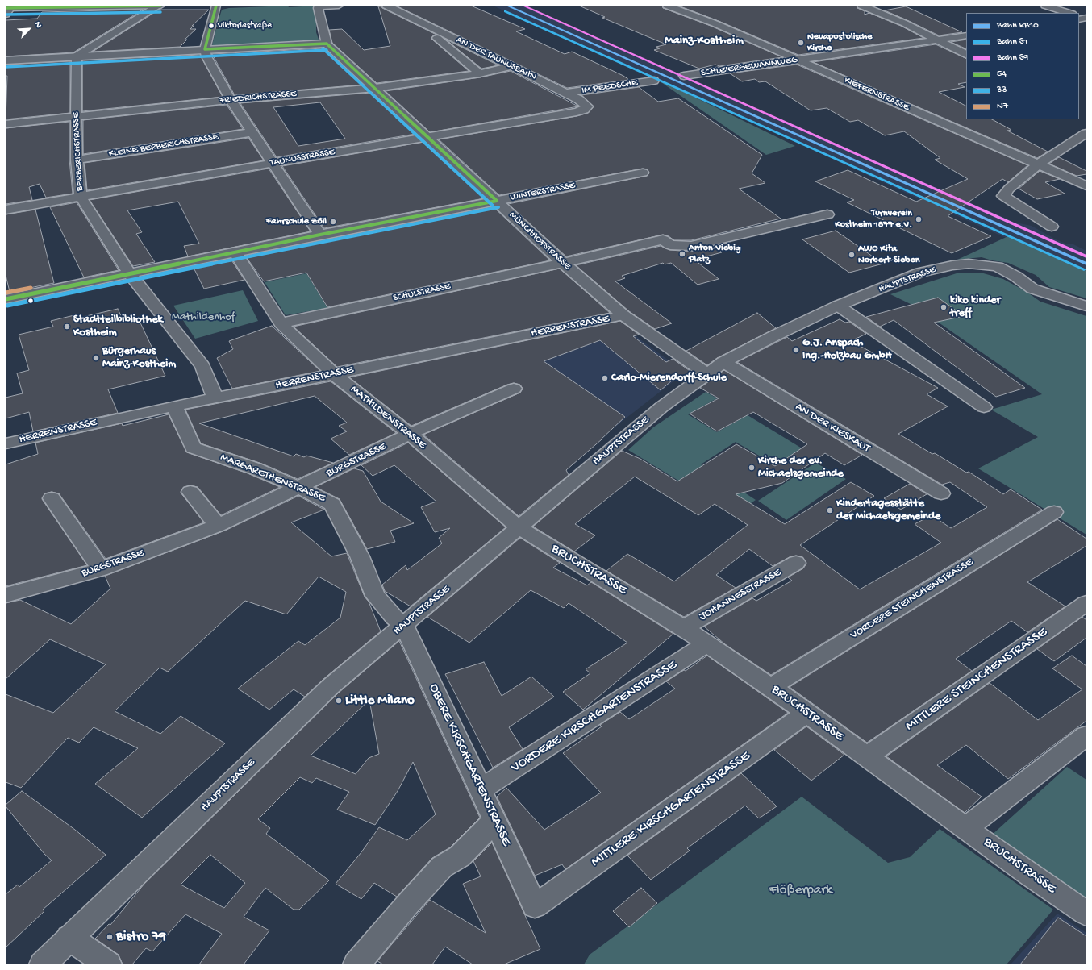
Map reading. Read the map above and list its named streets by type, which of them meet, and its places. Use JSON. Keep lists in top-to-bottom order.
{
  "streets": {
    "street": [
      "AN DER TAUNUSBAHN",
      "SCHLEIERGEWANNWEG",
      "IM PEEDSCHE",
      "KIEFERNSTRASSE",
      "FRIEDRICHSTRASSE",
      "KLEINE BERBERICHSTRASSE",
      "BERBERICHSTRASSE",
      "TAUNUSSTRASSE",
      "WINTERSTRASSE",
      "MÜNCHHOFSTRASSE",
      "HAUPTSTRASSE",
      "SCHULSTRASSE",
      "HERRENSTRASSE",
      "MATHILDENSTRASSE",
      "AN DER KIESKAUT",
      "BURGSTRASSE",
      "MARGARETHENSTRASSE",
      "BRUCHSTRASSE",
      "JOHANNESSTRASSE",
      "VORDERE STEINCHENSTRASSE",
      "MITTLERE STEINCHENSTRASSE",
      "VORDERE KIRSCHGARTENSTRASSE",
      "OBERE KIRSCHGARTENSTRASSE",
      "MITTLERE KIRSCHGARTENSTRASSE"
    ]
  },
  "crossings": [
    ["AN DER TAUNUSBAHN", "IM PEEDSCHE"],
    ["AN DER TAUNUSBAHN", "FRIEDRICHSTRASSE"],
    ["AN DER TAUNUSBAHN", "TAUNUSSTRASSE"],
    ["SCHLEIERGEWANNWEG", "KIEFERNSTRASSE"],
    ["FRIEDRICHSTRASSE", "BERBERICHSTRASSE"],
    ["FRIEDRICHSTRASSE", "MÜNCHHOFSTRASSE"],
    ["KLEINE BERBERICHSTRASSE", "BERBERICHSTRASSE"],
    ["BERBERICHSTRASSE", "TAUNUSSTRASSE"],
    ["BERBERICHSTRASSE", "WINTERSTRASSE"],
    ["BERBERICHSTRASSE", "HERRENSTRASSE"],
    ["TAUNUSSTRASSE", "MÜNCHHOFSTRASSE"],
    ["WINTERSTRASSE", "MÜNCHHOFSTRASSE"],
    ["WINTERSTRASSE", "MATHILDENSTRASSE"],
    ["MÜNCHHOFSTRASSE", "HAUPTSTRASSE"],
    ["MÜNCHHOFSTRASSE", "SCHULSTRASSE"],
    ["MÜNCHHOFSTRASSE", "HERRENSTRASSE"],
    ["HAUPTSTRASSE", "MATHILDENSTRASSE"],
    ["HAUPTSTRASSE", "AN DER KIESKAUT"],
    ["HAUPTSTRASSE", "MARGARETHENSTRASSE"],
    ["HAUPTSTRASSE", "BRUCHSTRASSE"],
    ["HAUPTSTRASSE", "OBERE KIRSCHGARTENSTRASSE"],
    ["SCHULSTRASSE", "MATHILDENSTRASSE"],
    ["HERRENSTRASSE", "MATHILDENSTRASSE"],
    ["HERRENSTRASSE", "MARGARETHENSTRASSE"],
    ["MATHILDENSTRASSE", "BURGSTRASSE"],
    ["MATHILDENSTRASSE", "BRUCHSTRASSE"],
    ["BURGSTRASSE", "MARGARETHENSTRASSE"],
    ["MARGARETHENSTRASSE", "OBERE KIRSCHGARTENSTRASSE"],
    ["BRUCHSTRASSE", "JOHANNESSTRASSE"],
    ["BRUCHSTRASSE", "VORDERE STEINCHENSTRASSE"],
    ["BRUCHSTRASSE", "MITTLERE STEINCHENSTRASSE"],
    ["BRUCHSTRASSE", "VORDERE KIRSCHGARTENSTRASSE"],
    ["BRUCHSTRASSE", "MITTLERE KIRSCHGARTENSTRASSE"],
    ["VORDERE KIRSCHGARTENSTRASSE", "OBERE KIRSCHGARTENSTRASSE"],
    ["OBERE KIRSCHGARTENSTRASSE", "MITTLERE KIRSCHGARTENSTRASSE"]
  ],
  "districts": ["Mainz-Kostheim"],
  "parks": ["Mathildenhof", "Flößerpark"],
  "places": [
    "Viktoriastraße",
    "Neuapostolische Kirche",
    "Turnverein Kostheim 1877 e.V.",
    "Fahrschule Zöll",
    "Anton-Viebig Platz",
    "AWO Kita Norbert-Sieben",
    "kiko kinder treff",
    "Stadtteilbibliothek Kostheim",
    "G.J. Anspach Ing.-Holzbau GmbH",
    "Bürgerhaus Mainz-Kostheim",
    "Carlo-Mierendorff-Schule",
    "Kirche der ev. Michaelsgemeinde",
    "Kindertagesstätte der Michaelsgemeinde",
    "Little Milano",
    "Bistro 79"
  ],
  "lines": [
    "rail line RB10",
    "rail line S9",
    "transit line 54",
    "rail line S1",
    "transit line 33",
    "transit line N7"
  ],
  "legend": [
    "Bahn RB10",
    "Bahn S1",
    "Bahn S9",
    "54",
    "33",
    "N7"
  ],
  "north": "top right"
}
